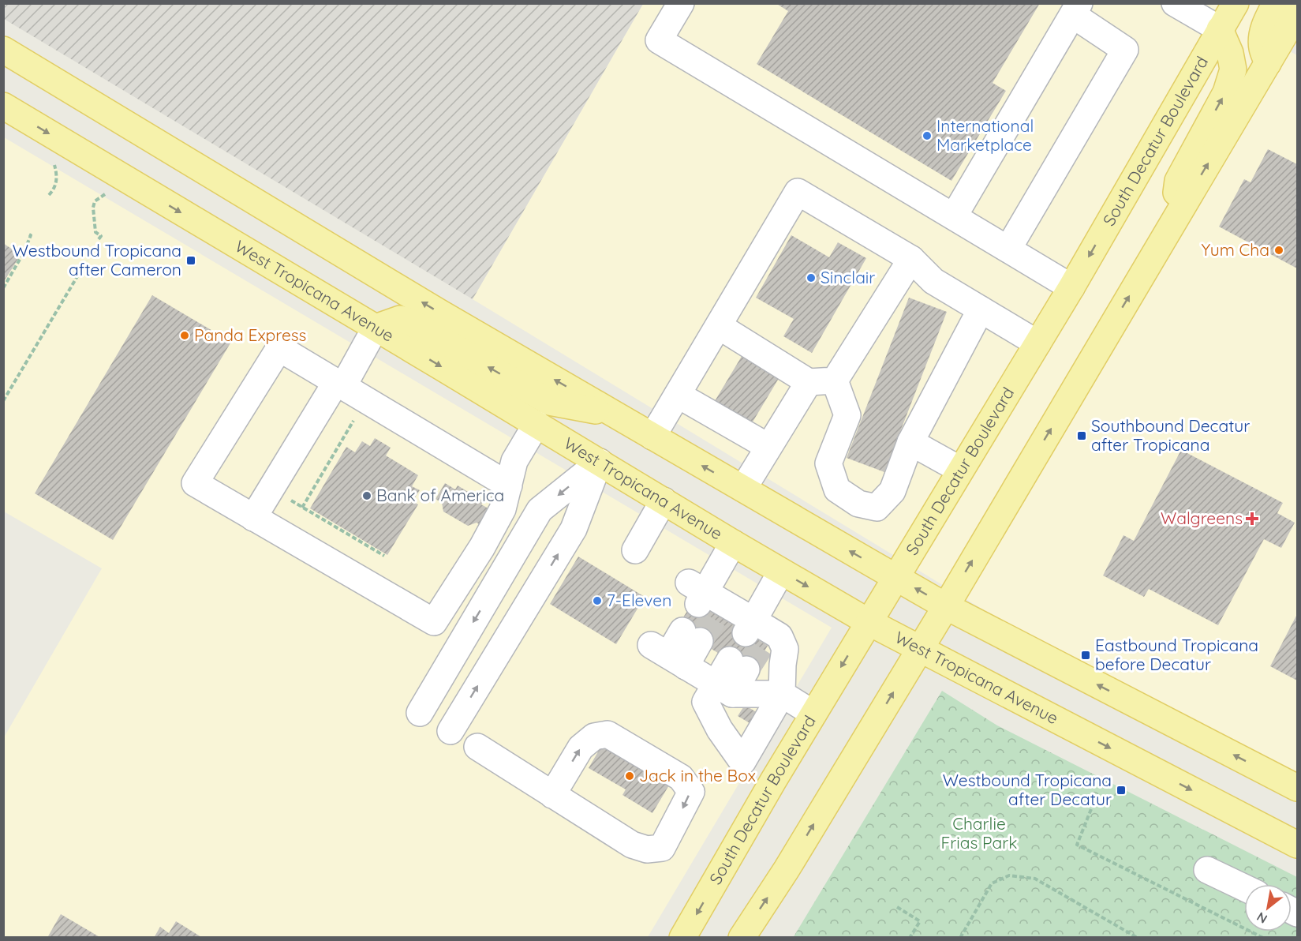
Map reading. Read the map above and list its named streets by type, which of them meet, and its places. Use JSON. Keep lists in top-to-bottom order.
{
  "streets": {
    "main road": ["South Decatur Boulevard", "West Tropicana Avenue"]
  },
  "crossings": [
    ["South Decatur Boulevard", "West Tropicana Avenue"]
  ],
  "parks": ["Charlie Frias Park"],
  "places": {
    "other": [
      "International Marketplace",
      "Yum Cha",
      "Sinclair",
      "Panda Express",
      "Bank of America",
      "7-Eleven",
      "Jack in the Box"
    ],
    "transit": [
      "Westbound Tropicana after Cameron",
      "Southbound Decatur after Tropicana",
      "Eastbound Tropicana before Decatur",
      "Westbound Tropicana after Decatur"
    ],
    "health": ["Walgreens"]
  },
  "north": "bottom left"
}
